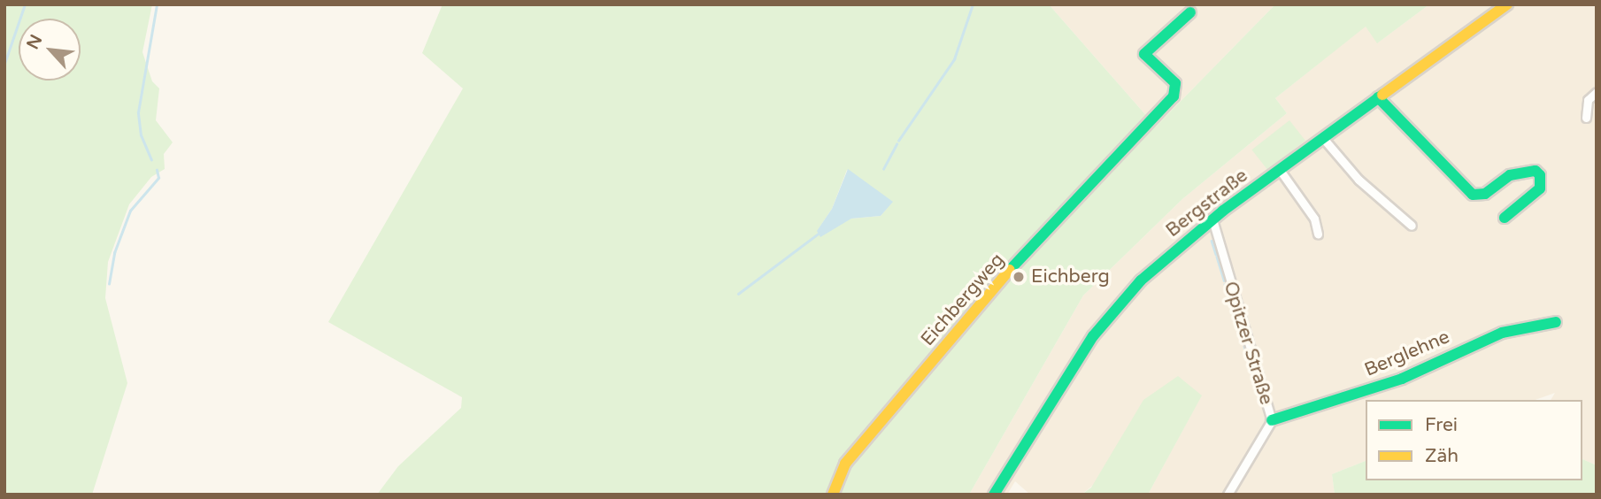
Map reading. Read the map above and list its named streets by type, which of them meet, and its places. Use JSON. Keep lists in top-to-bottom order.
{
  "streets": {
    "street": [
      "Bergstraße",
      "Eichbergweg",
      "Opitzer Straße",
      "Berglehne"
    ]
  },
  "crossings": [
    ["Bergstraße", "Opitzer Straße"],
    ["Opitzer Straße", "Berglehne"]
  ],
  "places": ["Eichberg"],
  "legend": ["Frei", "Zäh"],
  "north": "top left"
}
